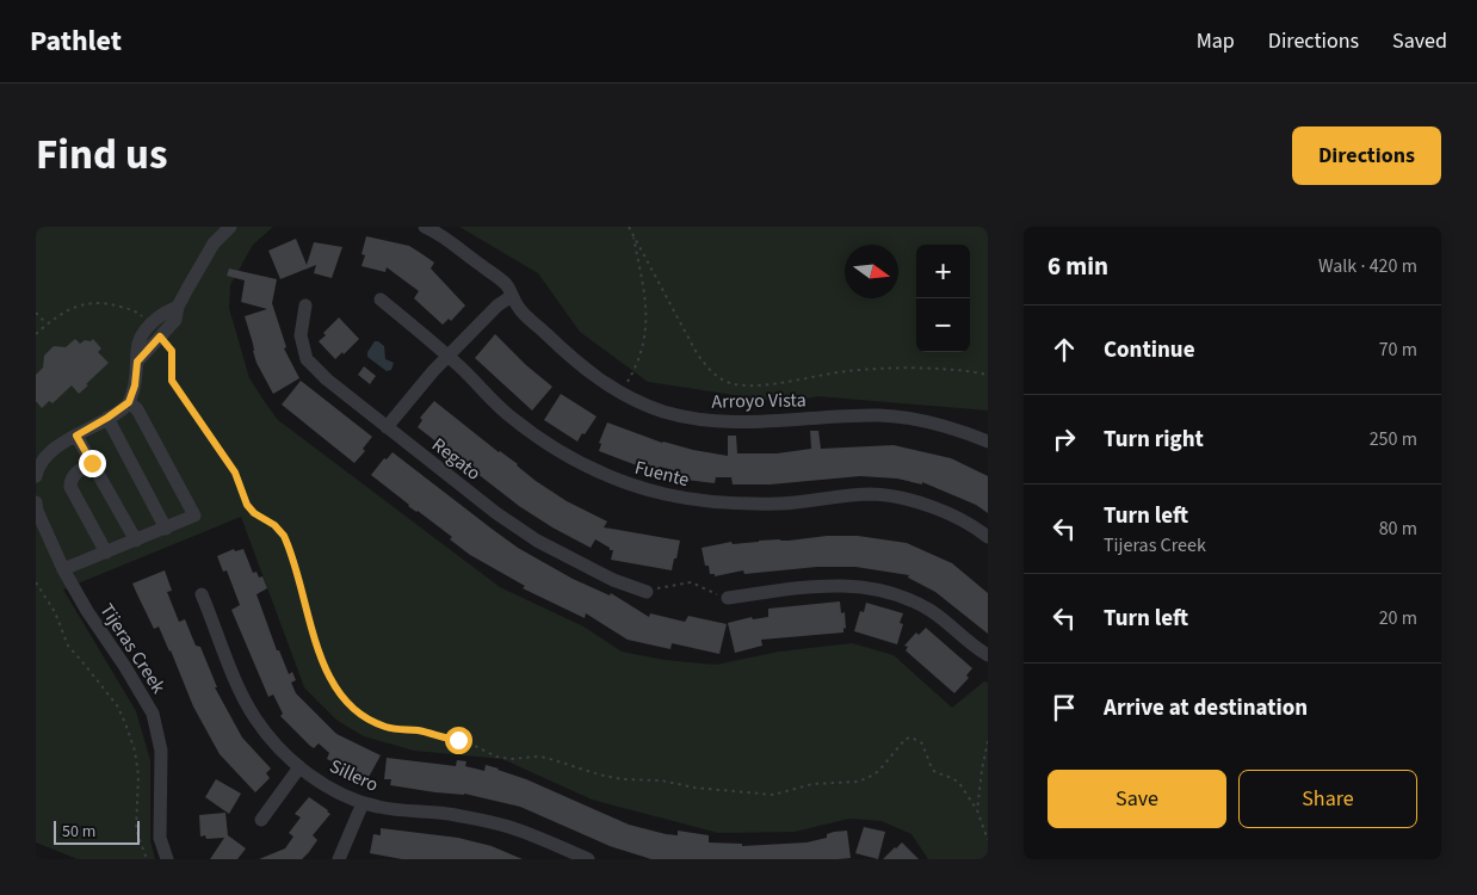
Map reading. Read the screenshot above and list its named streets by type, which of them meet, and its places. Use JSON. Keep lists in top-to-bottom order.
{
  "streets": {
    "street": [
      "Arroyo Vista",
      "Regato",
      "Fuente",
      "Tijeras Creek",
      "Sillero"
    ]
  },
  "scale_bar": "50 m",
  "north": "right",
  "page": {
    "header": "Pathlet",
    "nav": ["Map", "Directions", "Saved"],
    "title": "Find us",
    "buttons": [
      "Directions",
      ["Save", "Share"]
    ],
    "heading": ["6 min", "Walk · 420 m"],
    "map_buttons": ["+", "−"],
    "list": [
      ["Continue", "70 m"],
      ["Turn right", "250 m"],
      ["Turn left", "Tijeras Creek", "80 m"],
      ["Turn left", "20 m"],
      "Arrive at destination"
    ],
    "scale": "50 m"
  }
}
